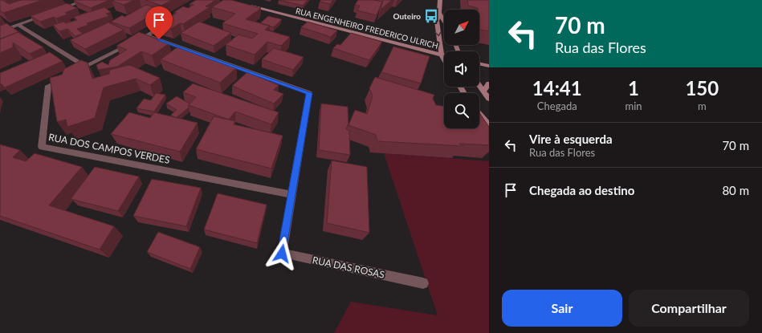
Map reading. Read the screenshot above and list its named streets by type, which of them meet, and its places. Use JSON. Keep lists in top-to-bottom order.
{
  "streets": {
    "main road": ["RUA ENGENHEIRO FREDERICO ULRICH"],
    "street": ["RUA DOS CAMPOS VERDES", "RUA DAS ROSAS"]
  },
  "crossings": [
    ["RUA DOS CAMPOS VERDES", "RUA DAS ROSAS"]
  ],
  "places": {
    "bus stop": ["Outeiro"]
  },
  "north": "top right",
  "page": {
    "turn": ["70 m", "Rua das Flores"],
    "eta": [
      "14:41",
      "Chegada",
      "1",
      "min",
      "150",
      "m"
    ],
    "list": [
      {
        "name": "Vire à esquerda",
        "note": "Rua das Flores",
        "value": "70 m"
      },
      {
        "name": "Chegada ao destino",
        "value": "80 m"
      }
    ],
    "buttons": ["Sair", "Compartilhar"]
  }
}
